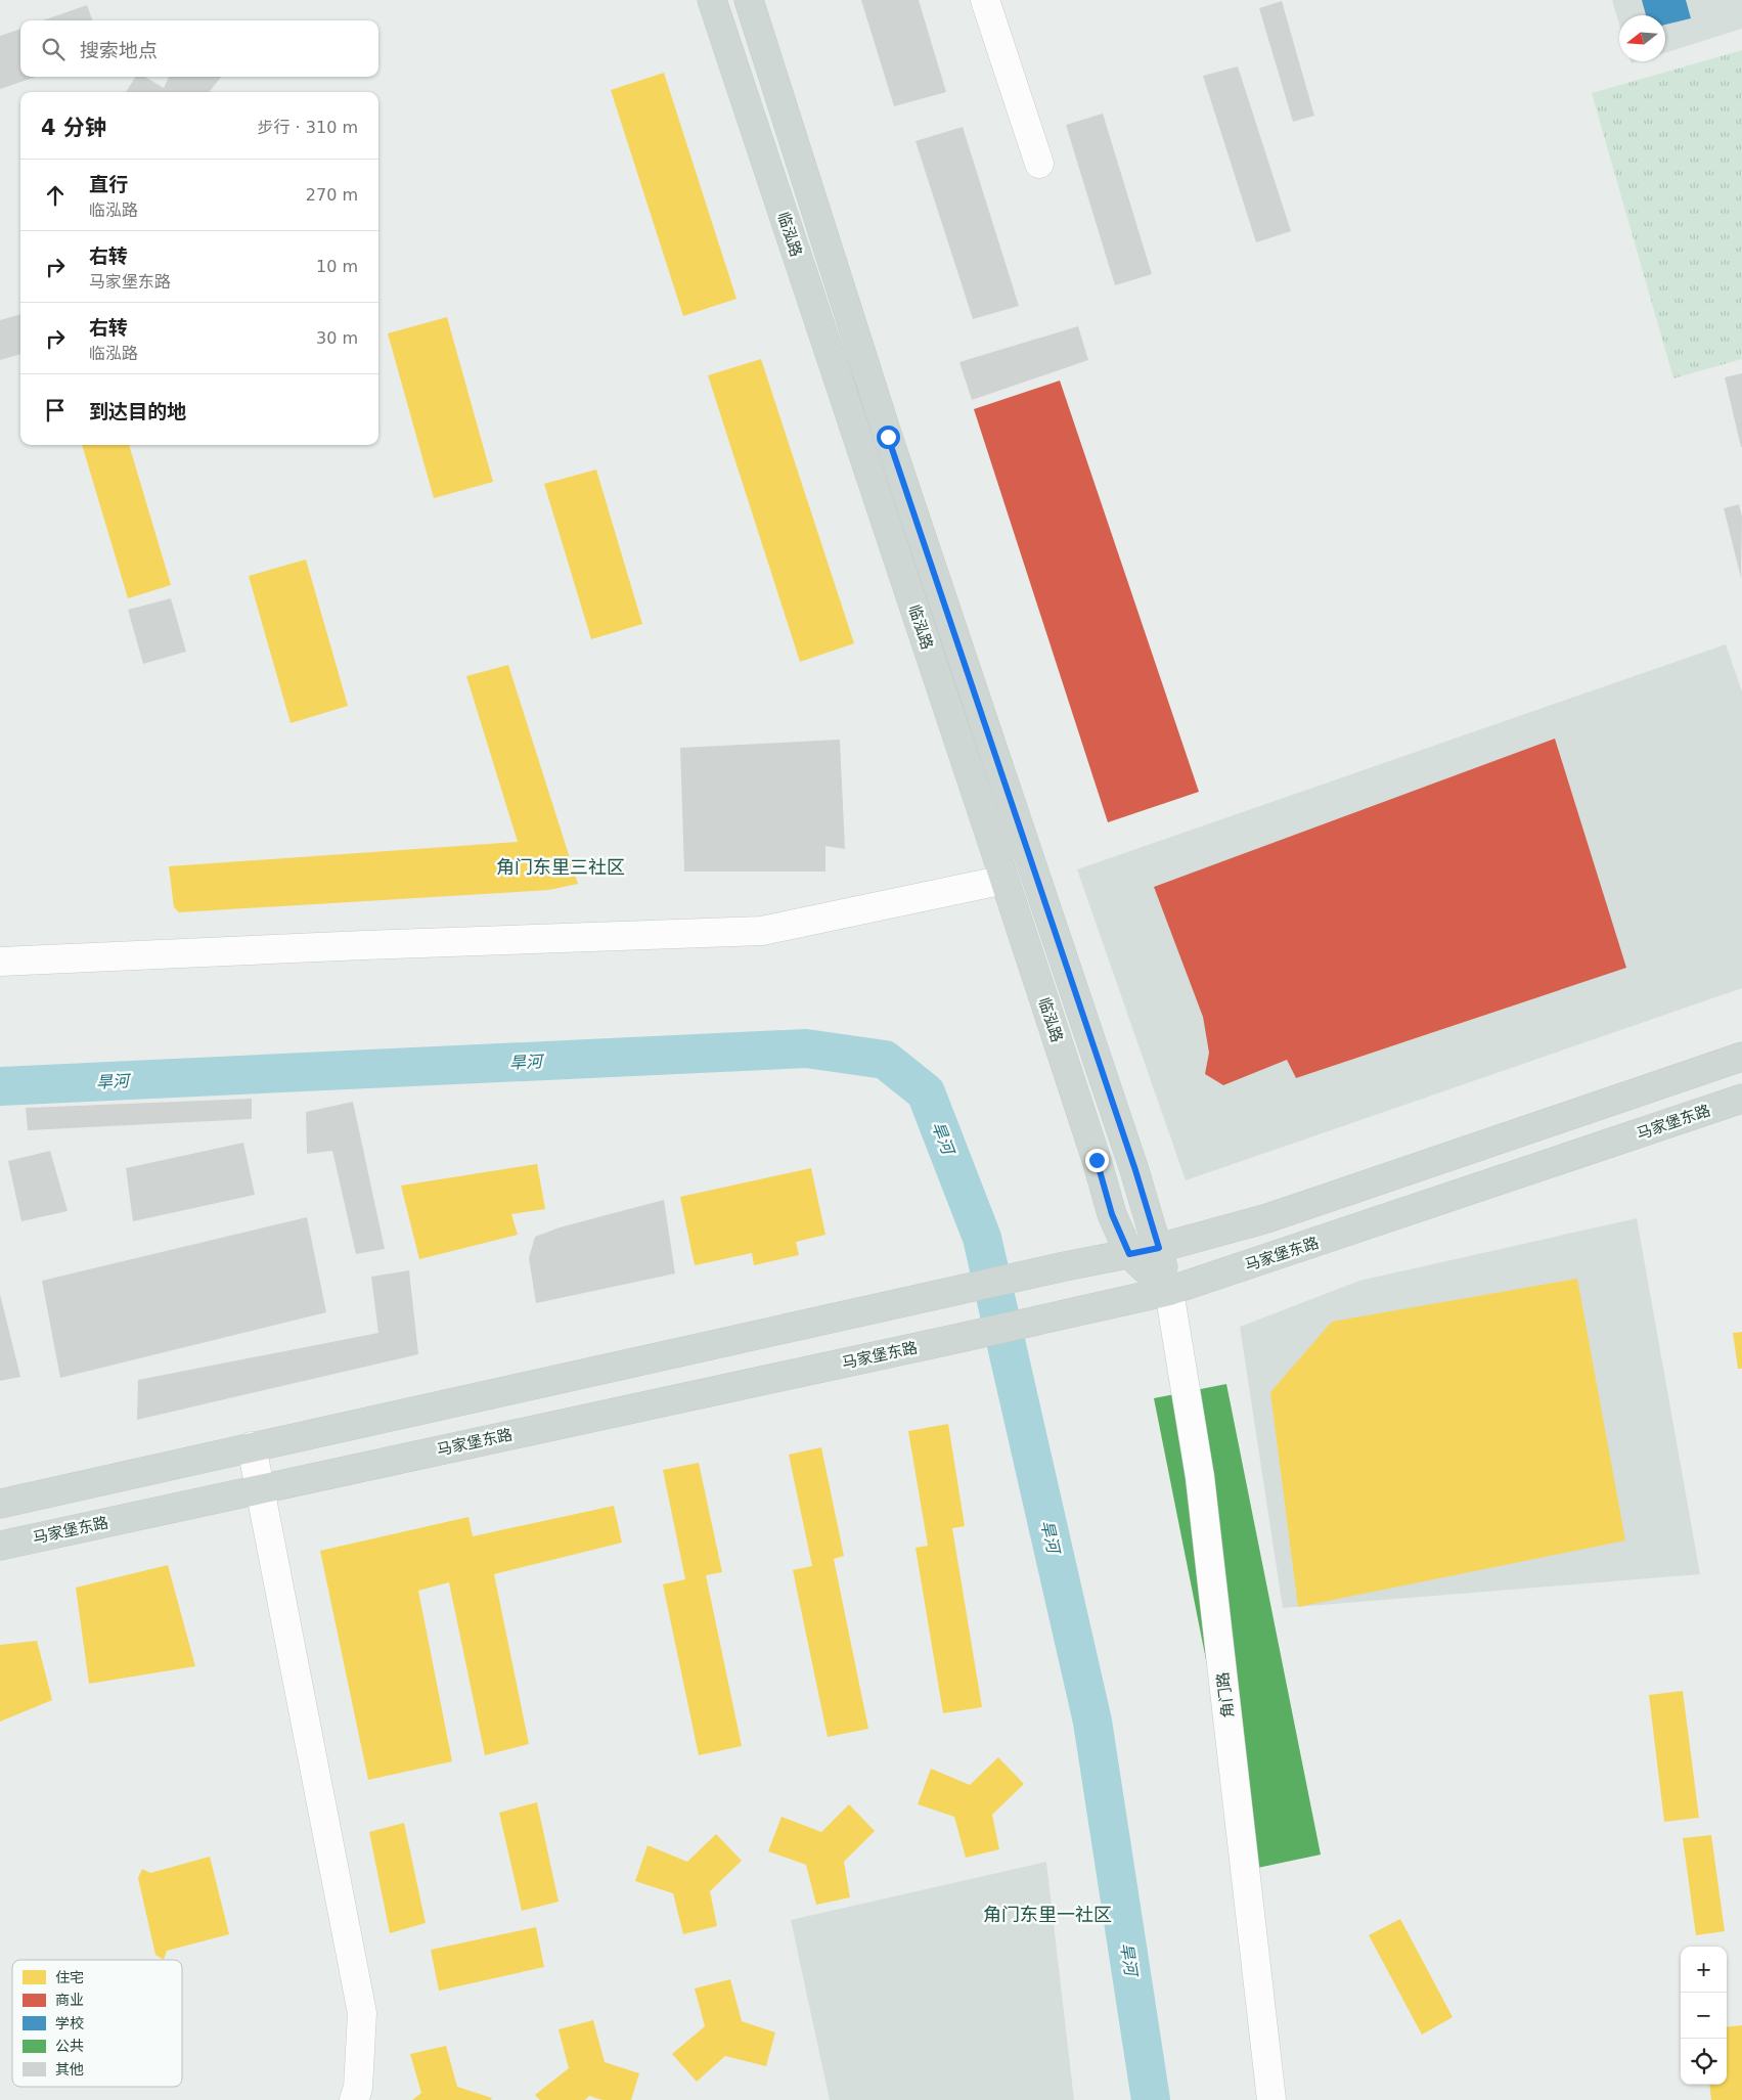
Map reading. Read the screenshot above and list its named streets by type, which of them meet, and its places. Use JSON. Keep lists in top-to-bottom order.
{
  "streets": {
    "main road": ["临泓路", "马家堡东路"],
    "street": ["角门路"]
  },
  "crossings": [
    ["临泓路", "马家堡东路"],
    ["临泓路", "角门路"],
    ["马家堡东路", "角门路"]
  ],
  "districts": ["角门东里三社区", "角门东里一社区"],
  "water": ["旱河"],
  "legend": [
    "住宅",
    "商业",
    "学校",
    "公共",
    "其他"
  ],
  "north": "left",
  "page": {
    "search": "搜索地点",
    "heading": ["4 分钟", "步行 · 310 m"],
    "list": [
      ["直行", "临泓路", "270 m"],
      ["右转", "马家堡东路", "10 m"],
      ["右转", "临泓路", "30 m"],
      "到达目的地"
    ],
    "map_buttons": ["+", "−"]
  }
}
